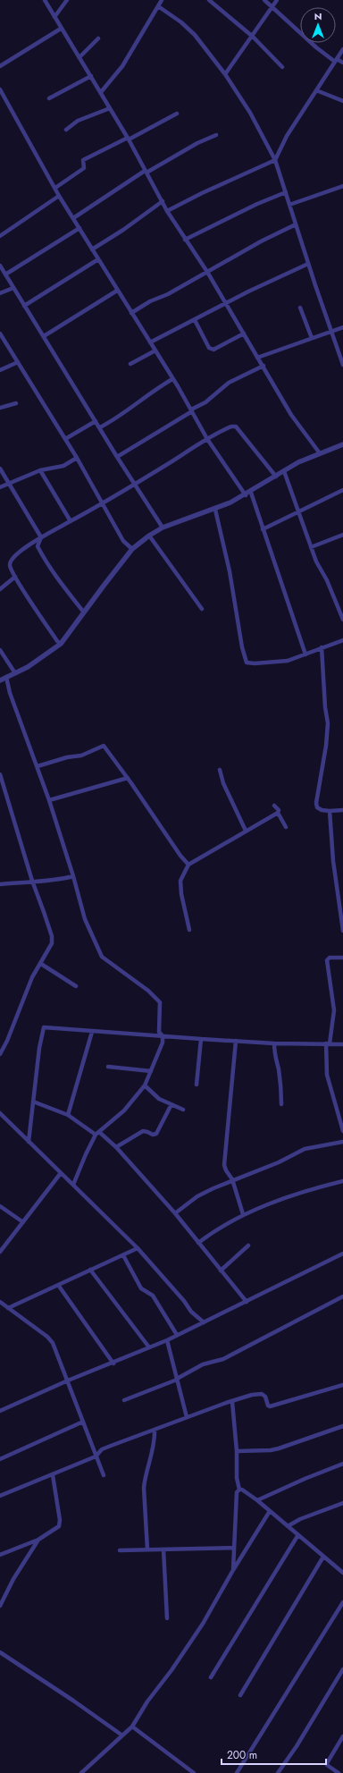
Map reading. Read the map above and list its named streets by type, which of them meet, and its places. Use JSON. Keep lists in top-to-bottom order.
{
  "scale_bar": "200 m",
  "north": "top"
}
